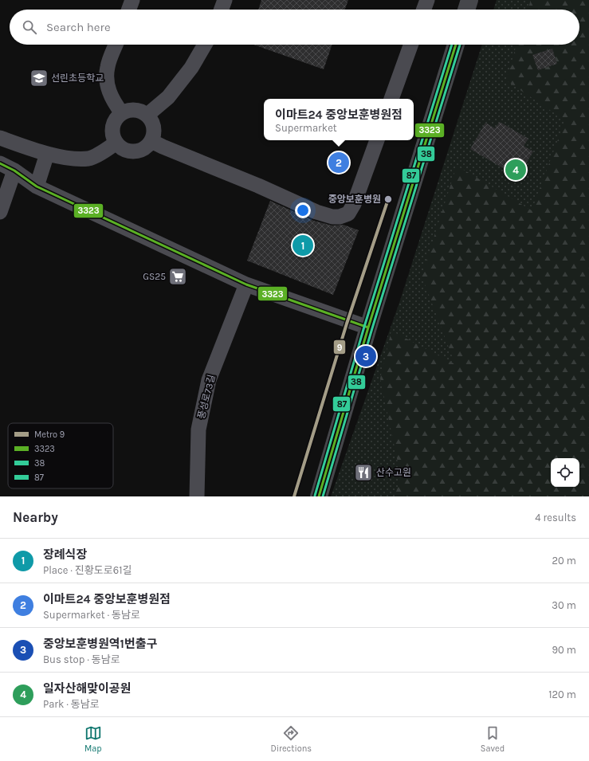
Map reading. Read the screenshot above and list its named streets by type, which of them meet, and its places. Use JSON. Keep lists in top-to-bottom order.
{
  "streets": {
    "street": ["풍성로73길"]
  },
  "places": {
    "school or university": ["선린초등학교"],
    "other": ["중앙보훈병원"],
    "supermarket": ["GS25"],
    "restaurant": ["산수고원"]
  },
  "lines": [
    "transit line 3323",
    "transit line 38",
    "transit line 87",
    "metro line 9"
  ],
  "legend": [
    "Metro 9",
    "3323",
    "38",
    "87"
  ],
  "page": {
    "search": "Search here",
    "popup": ["이마트24 중앙보훈병원점", "Supermarket"],
    "pins": [
      "2",
      "4",
      "1",
      "3"
    ],
    "heading": ["Nearby", "4 results"],
    "list": [
      {
        "mark": "1",
        "name": "장례식장",
        "note": "Place · 진황도로61길",
        "value": "20 m"
      },
      {
        "mark": "2",
        "name": "이마트24 중앙보훈병원점",
        "note": "Supermarket · 동남로",
        "value": "30 m"
      },
      {
        "mark": "3",
        "name": "중앙보훈병원역1번출구",
        "note": "Bus stop · 동남로",
        "value": "90 m"
      },
      {
        "mark": "4",
        "name": "일자산해맞이공원",
        "note": "Park · 동남로",
        "value": "120 m"
      }
    ],
    "nav": ["Map", "Directions", "Saved"]
  }
}
